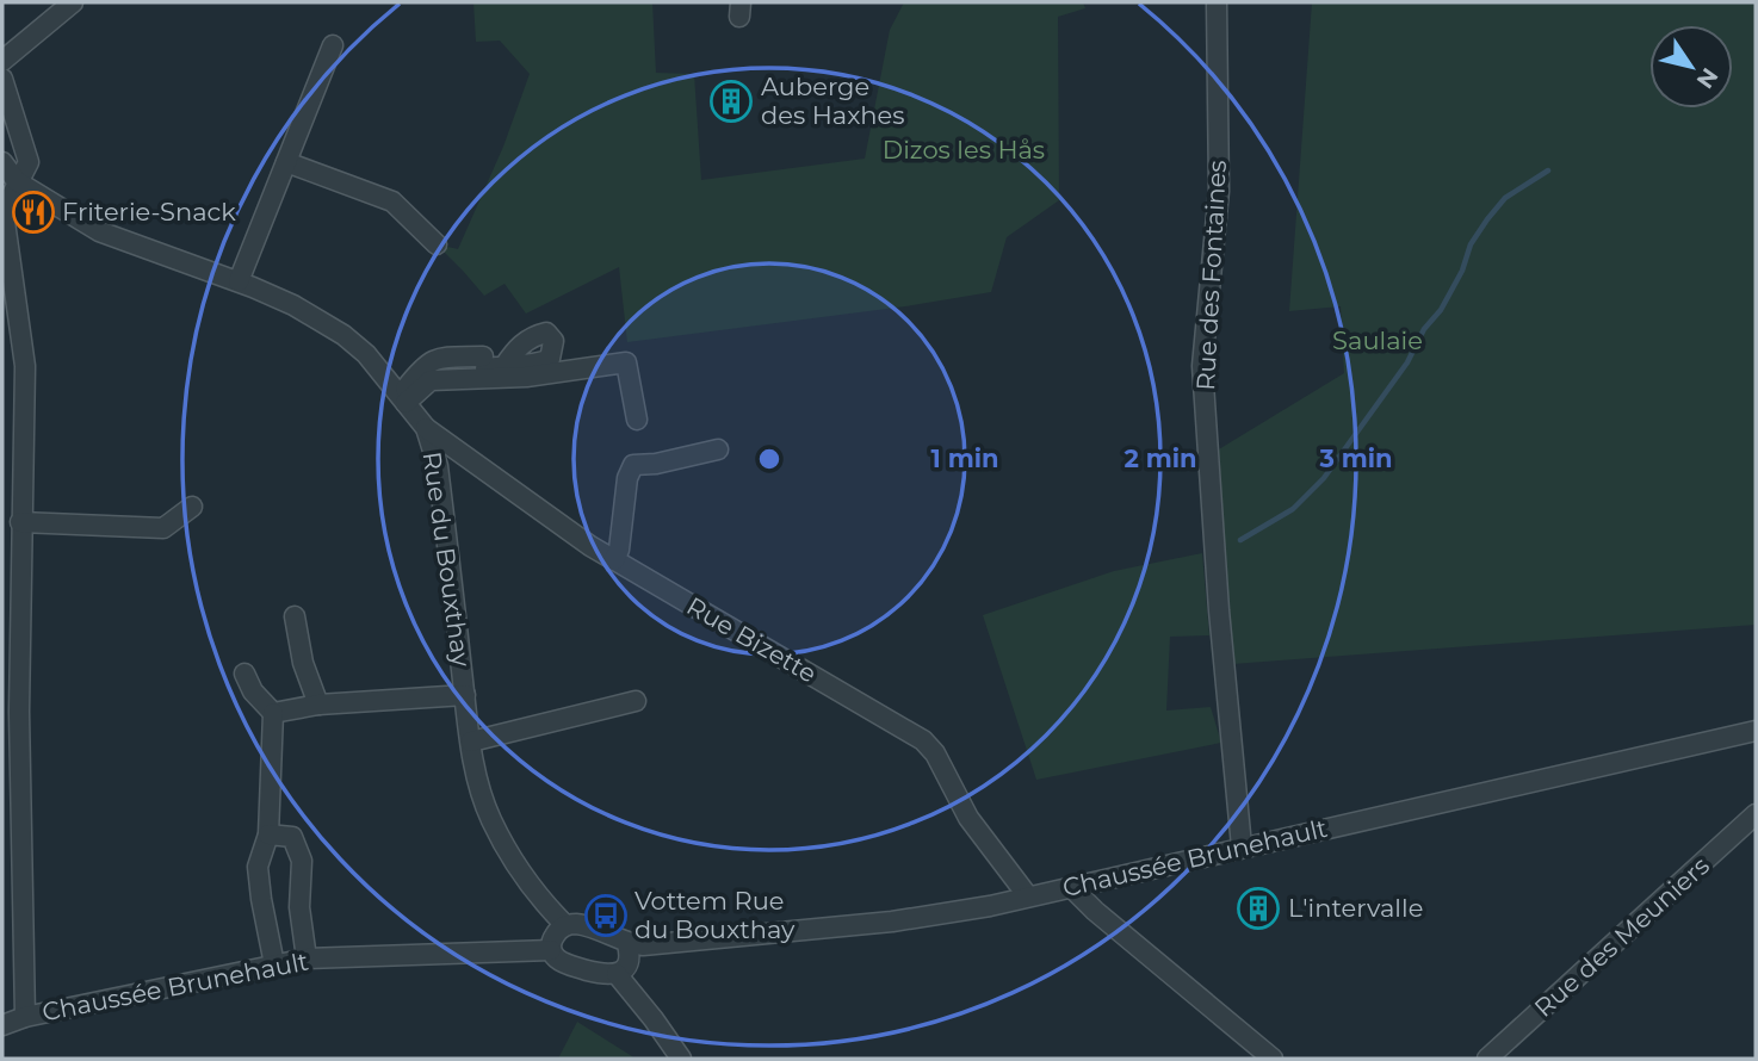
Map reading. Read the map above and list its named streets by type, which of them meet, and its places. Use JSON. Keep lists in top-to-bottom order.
{
  "streets": {
    "street": [
      "Rue des Fontaines",
      "Rue du Bouxthay",
      "Rue Bizette",
      "Chaussée Brunehault",
      "Rue des Meuniers"
    ]
  },
  "crossings": [
    ["Rue des Fontaines", "Chaussée Brunehault"],
    ["Rue du Bouxthay", "Rue Bizette"],
    ["Rue du Bouxthay", "Chaussée Brunehault"],
    ["Rue Bizette", "Chaussée Brunehault"]
  ],
  "parks": ["Dizos les Hås", "Saulaie"],
  "places": {
    "building": ["Auberge des Haxhes", "L'intervalle"],
    "restaurant": ["Friterie-Snack"],
    "bus stop": ["Vottem Rue du Bouxthay"]
  },
  "north": "bottom right",
  "rings": ["1 min", "2 min", "3 min"]
}
